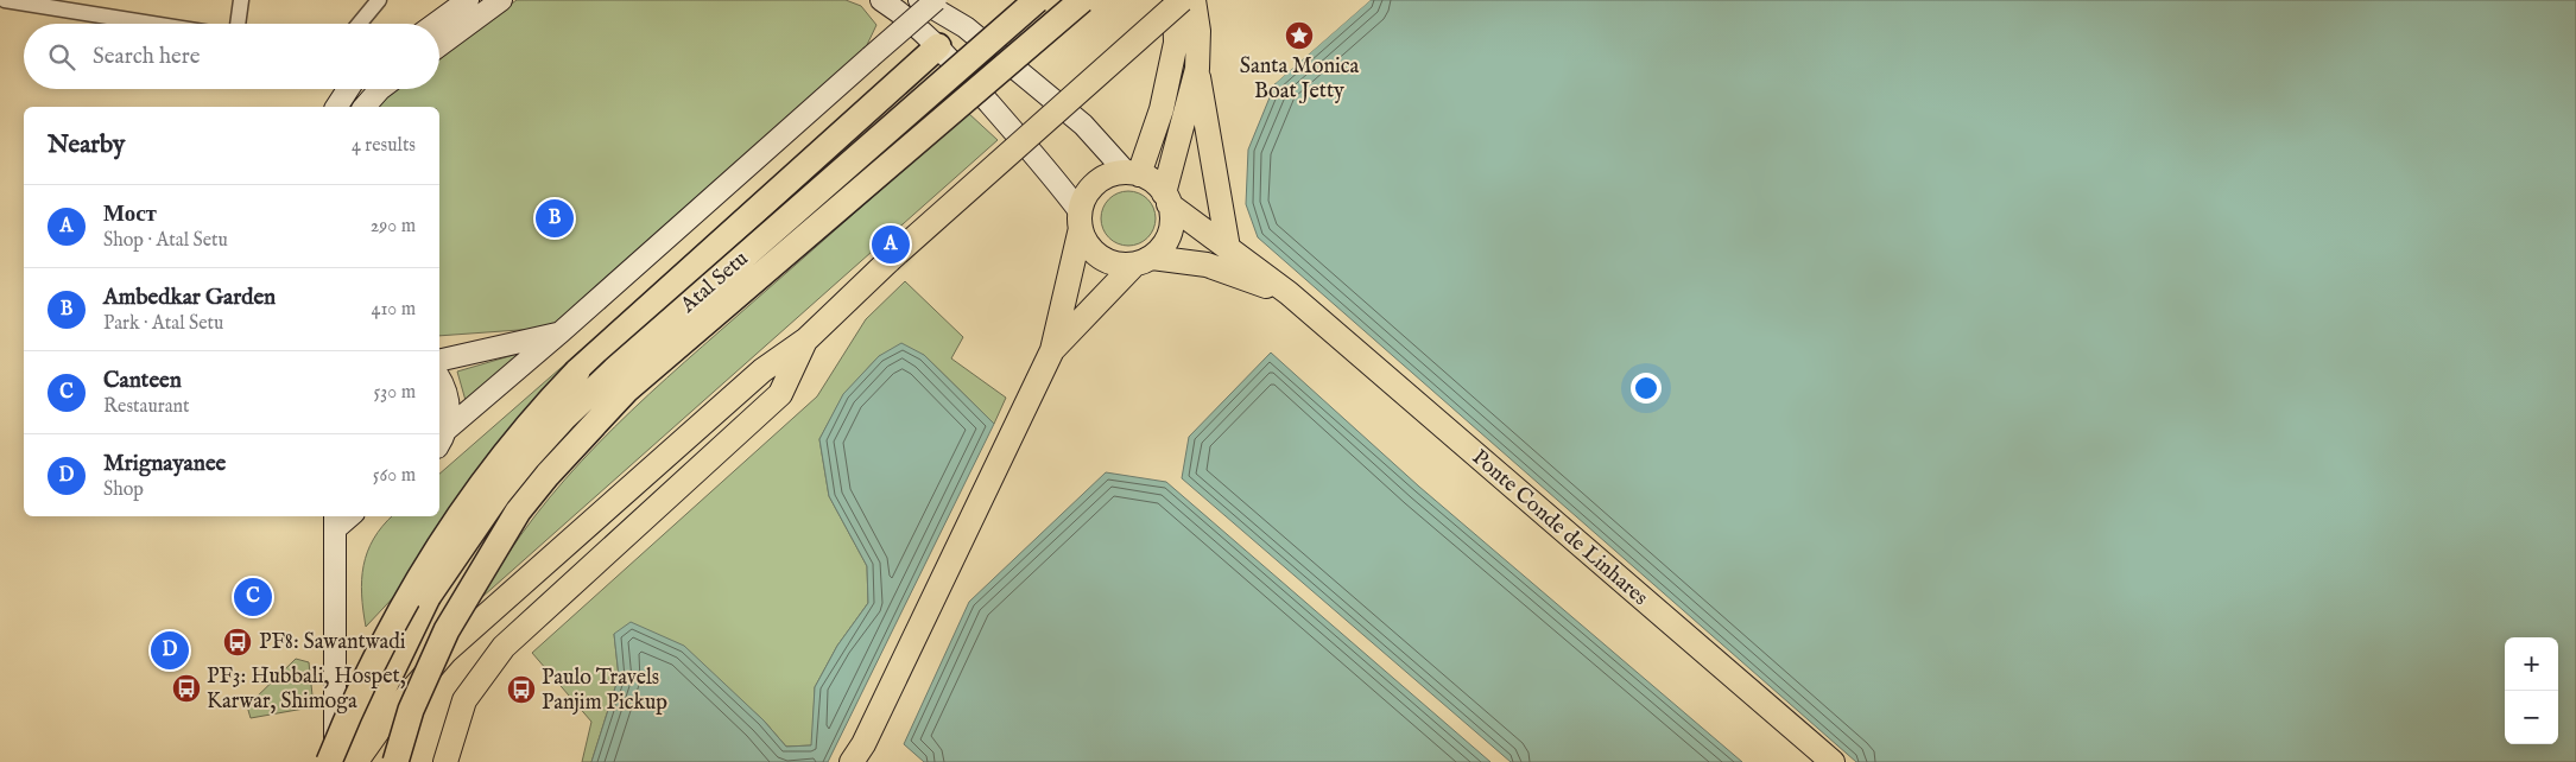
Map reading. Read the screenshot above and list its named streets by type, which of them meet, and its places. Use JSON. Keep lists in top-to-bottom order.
{
  "streets": {
    "highway": ["Atal Setu"],
    "main road": ["Ponte Conde de Linhares"]
  },
  "places": {
    "place": ["Santa Monica Boat Jetty"],
    "bus stop": ["PF8: Sawantwadi", "PF3: Hubbali, Hospet, Karwar, Shimoga", "Paulo Travels Panjim Pickup"]
  },
  "page": {
    "search": "Search here",
    "heading": ["Nearby", "4 results"],
    "list": [
      {
        "mark": "A",
        "name": "Мост",
        "note": "Shop · Atal Setu",
        "value": "290 m"
      },
      {
        "mark": "B",
        "name": "Ambedkar Garden",
        "note": "Park · Atal Setu",
        "value": "410 m"
      },
      {
        "mark": "C",
        "name": "Canteen",
        "note": "Restaurant",
        "value": "530 m"
      },
      {
        "mark": "D",
        "name": "Mrignayanee",
        "note": "Shop",
        "value": "560 m"
      }
    ],
    "pins": [
      "B",
      "A",
      "C",
      "D"
    ],
    "map_buttons": ["+", "−"]
  }
}
